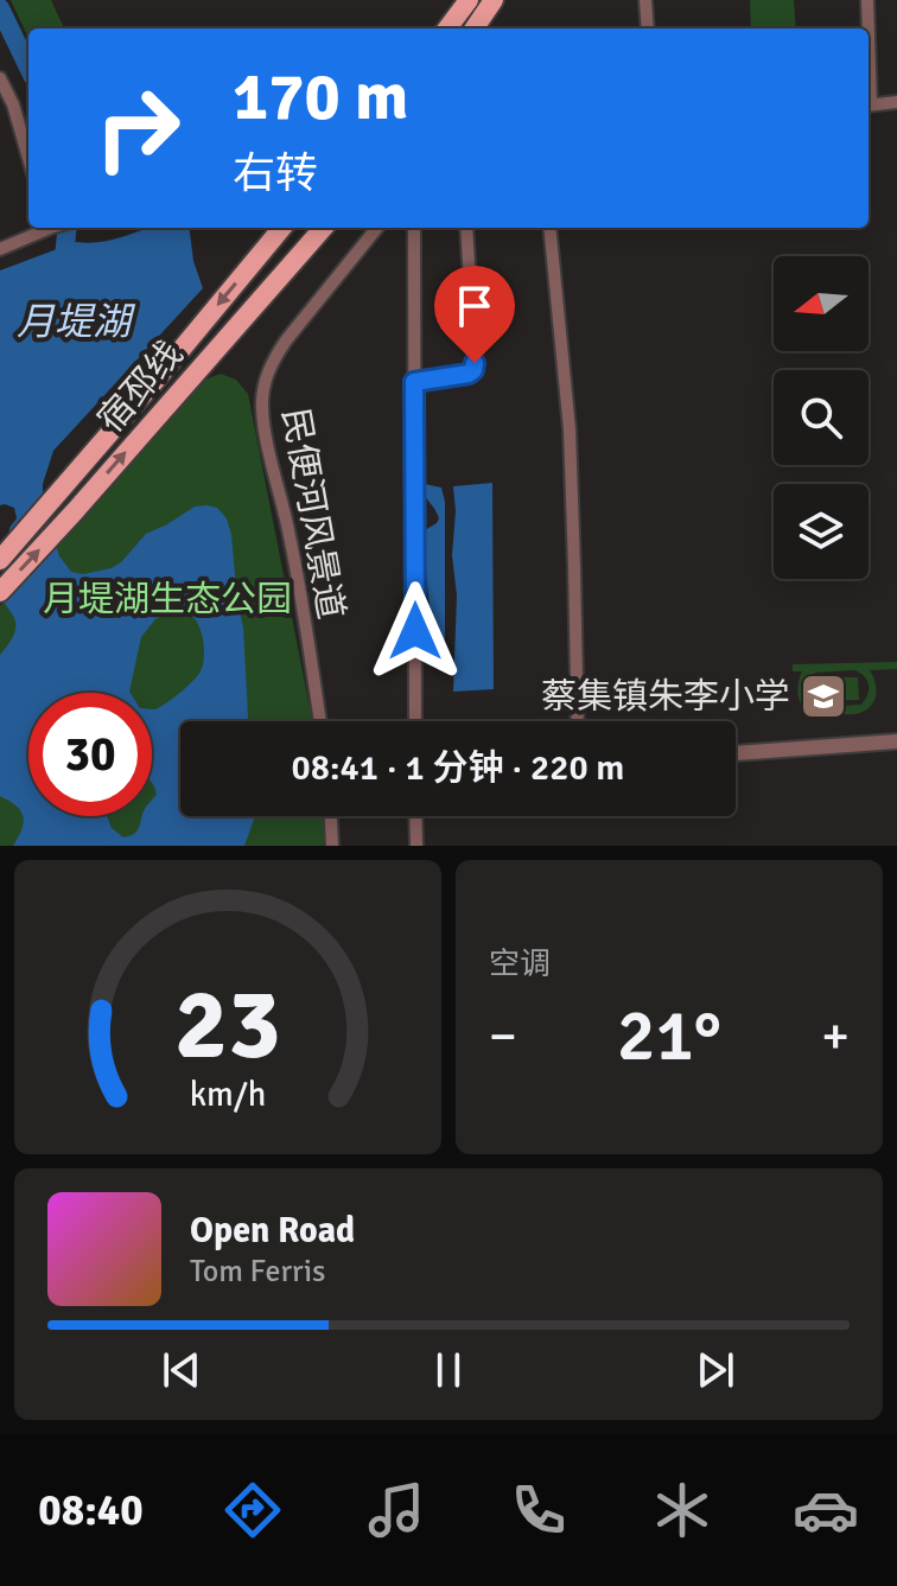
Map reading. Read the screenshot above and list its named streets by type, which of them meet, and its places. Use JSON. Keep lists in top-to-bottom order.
{
  "streets": {
    "main road": ["宿邳线"],
    "street": ["民便河风景道"]
  },
  "water": ["月堤湖"],
  "parks": ["月堤湖生态公园"],
  "places": {
    "school or university": ["蔡集镇朱李小学"]
  },
  "north": "left",
  "page": {
    "turn": ["170 m", "右转"],
    "limit": "30",
    "trip": "08:41 · 1 分钟 · 220 m",
    "tile": "空调",
    "heat": ["−", "21°", "+"],
    "song": ["Open Road", "Tom Ferris"],
    "tabs": "08:40",
    "gauge": ["23", "km/h"]
  }
}
